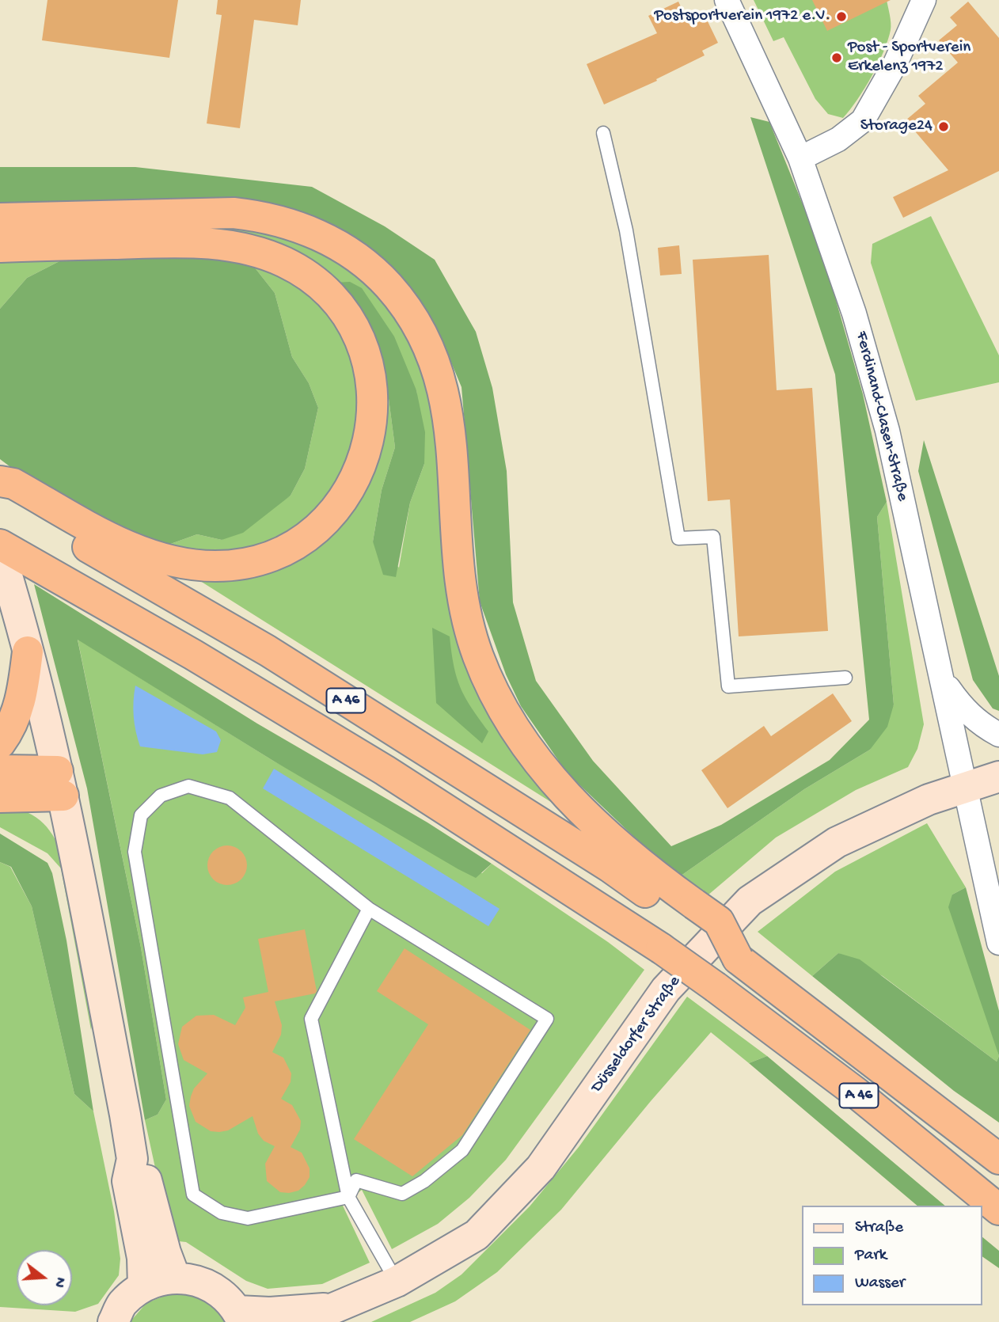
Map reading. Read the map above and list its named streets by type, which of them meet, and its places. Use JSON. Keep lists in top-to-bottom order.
{
  "streets": {
    "highway": ["A 46"],
    "main road": ["Düsseldorfer Straße"],
    "street": ["Ferdinand-Clasen-Straße"]
  },
  "crossings": [
    ["Ferdinand-Clasen-Straße", "Düsseldorfer Straße"]
  ],
  "places": ["Postsportverein 1972 e.V.", "Post - Sportverein Erkelenz 1972", "Storage24"],
  "legend": ["Straße", "Park", "Wasser"],
  "north": "right"
}
